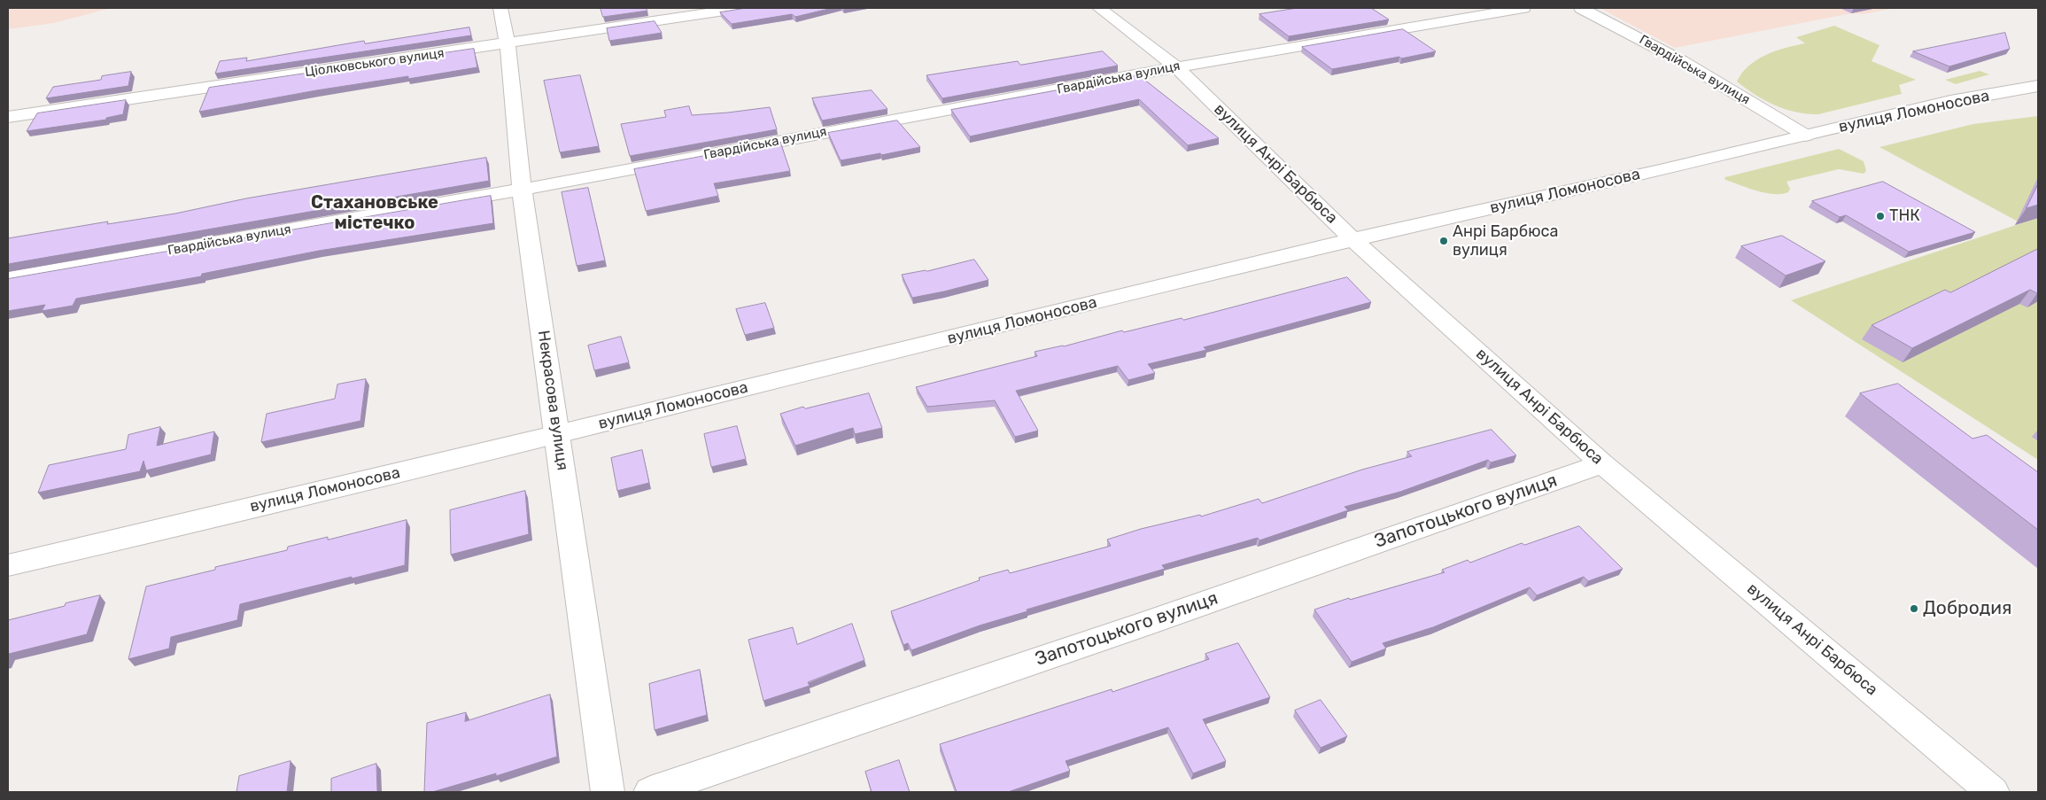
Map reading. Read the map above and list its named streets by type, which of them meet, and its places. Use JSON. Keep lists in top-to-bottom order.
{
  "streets": {
    "street": [
      "Ціолковського вулиця",
      "Гвардійська вулиця",
      "вулиця Ломоносова",
      "вулиця Анрі Барбюса",
      "Некрасова вулиця",
      "Запотоцького вулиця"
    ]
  },
  "crossings": [
    ["Ціолковського вулиця", "Некрасова вулиця"],
    ["Гвардійська вулиця", "вулиця Ломоносова"],
    ["Гвардійська вулиця", "вулиця Анрі Барбюса"],
    ["Гвардійська вулиця", "Некрасова вулиця"],
    ["вулиця Ломоносова", "вулиця Анрі Барбюса"],
    ["вулиця Ломоносова", "Некрасова вулиця"],
    ["вулиця Анрі Барбюса", "Запотоцького вулиця"]
  ],
  "districts": ["Стахановське містечко"],
  "places": ["ТНК", "Анрі Барбюса вулиця", "Добродия"]
}
